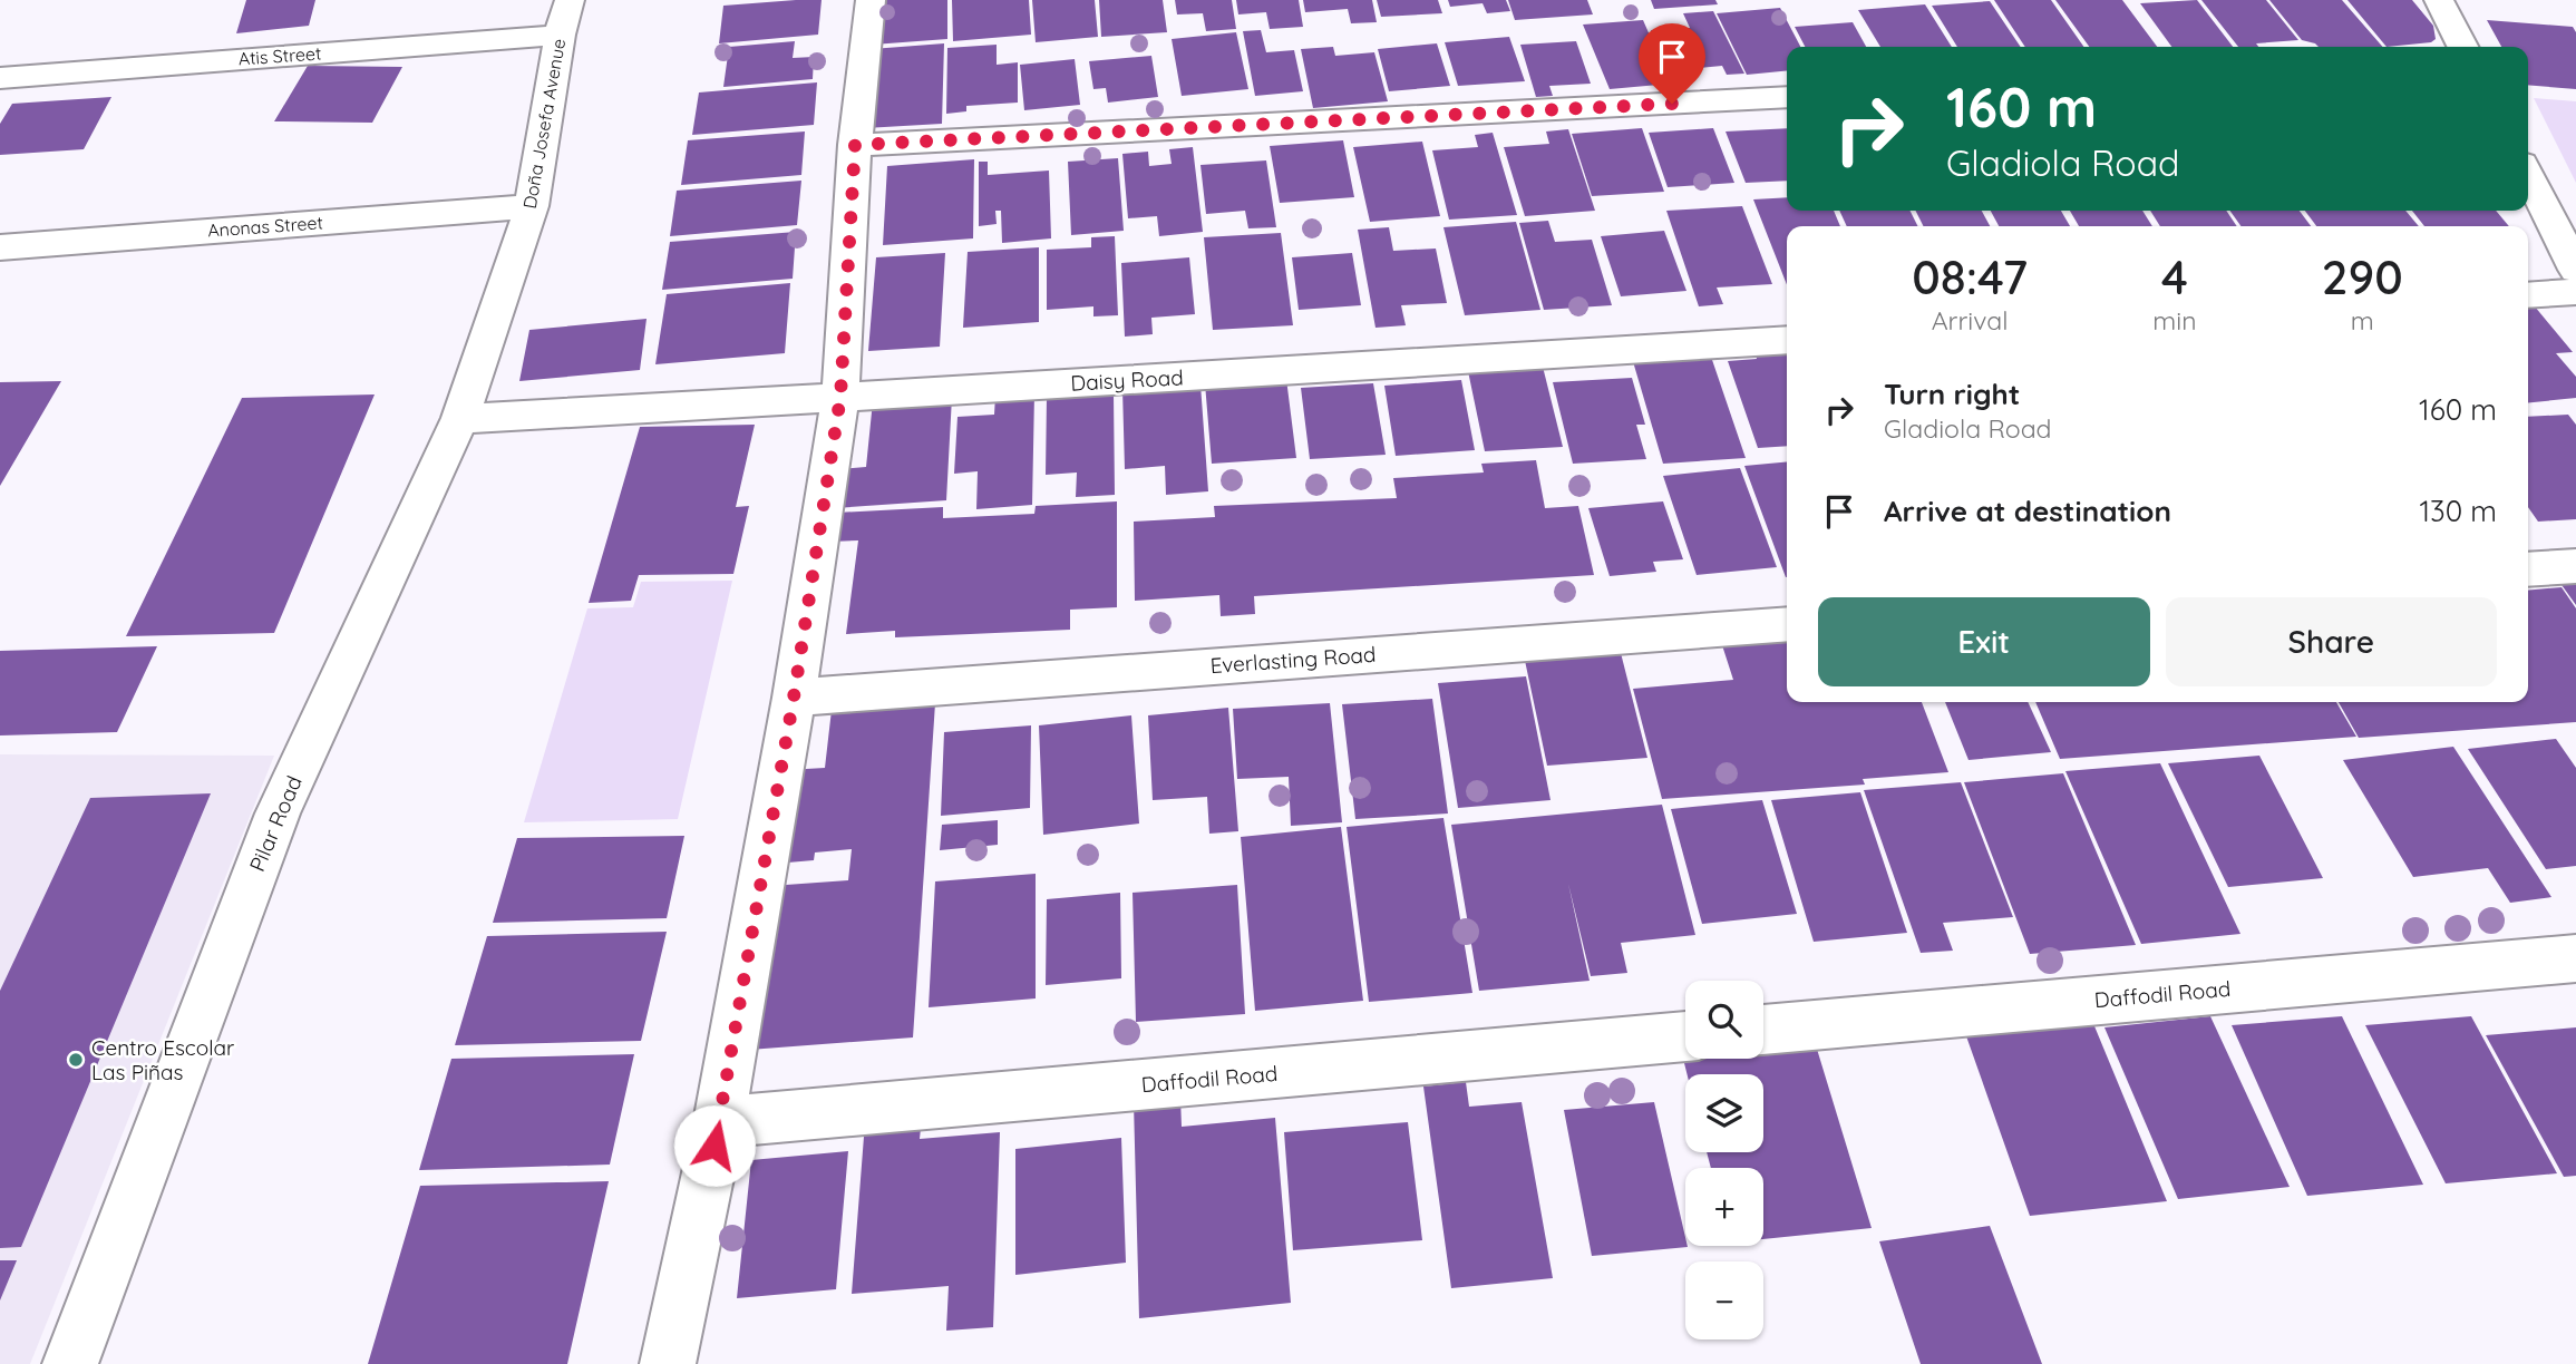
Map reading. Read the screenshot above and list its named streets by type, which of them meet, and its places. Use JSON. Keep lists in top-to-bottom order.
{
  "streets": {
    "street": [
      "Atis Street",
      "Doña Josefa Avenue",
      "Anonas Street",
      "Daisy Road",
      "Everlasting Road",
      "Pilar Road",
      "Daffodil Road"
    ]
  },
  "crossings": [
    ["Atis Street", "Doña Josefa Avenue"],
    ["Doña Josefa Avenue", "Anonas Street"],
    ["Doña Josefa Avenue", "Pilar Road"],
    ["Daisy Road", "Pilar Road"]
  ],
  "places": ["Centro Escolar Las Piñas"],
  "page": {
    "turn": ["160 m", "Gladiola Road"],
    "eta": [
      "08:47",
      "Arrival",
      "4",
      "min",
      "290",
      "m"
    ],
    "list": [
      {
        "name": "Turn right",
        "note": "Gladiola Road",
        "value": "160 m"
      },
      {
        "name": "Arrive at destination",
        "value": "130 m"
      }
    ],
    "buttons": ["Exit", "Share"],
    "map_buttons": ["+", "−"]
  }
}
